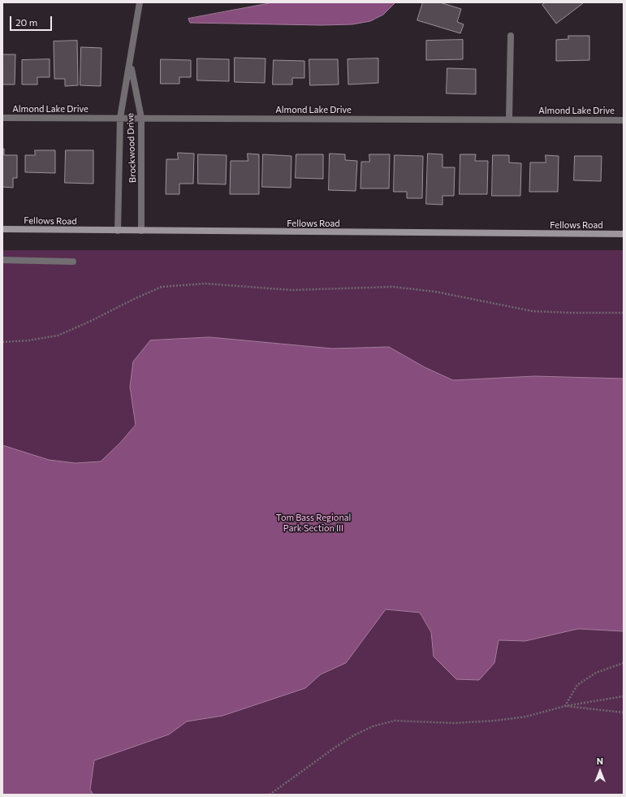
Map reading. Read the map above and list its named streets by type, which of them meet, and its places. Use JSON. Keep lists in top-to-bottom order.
{
  "streets": {
    "street": ["Almond Lake Drive", "Brockwood Drive", "Fellows Road"]
  },
  "crossings": [
    ["Almond Lake Drive", "Brockwood Drive"],
    ["Brockwood Drive", "Fellows Road"]
  ],
  "parks": ["Tom Bass Regional Park Section III"],
  "scale_bar": "20 m",
  "north": "top"
}
